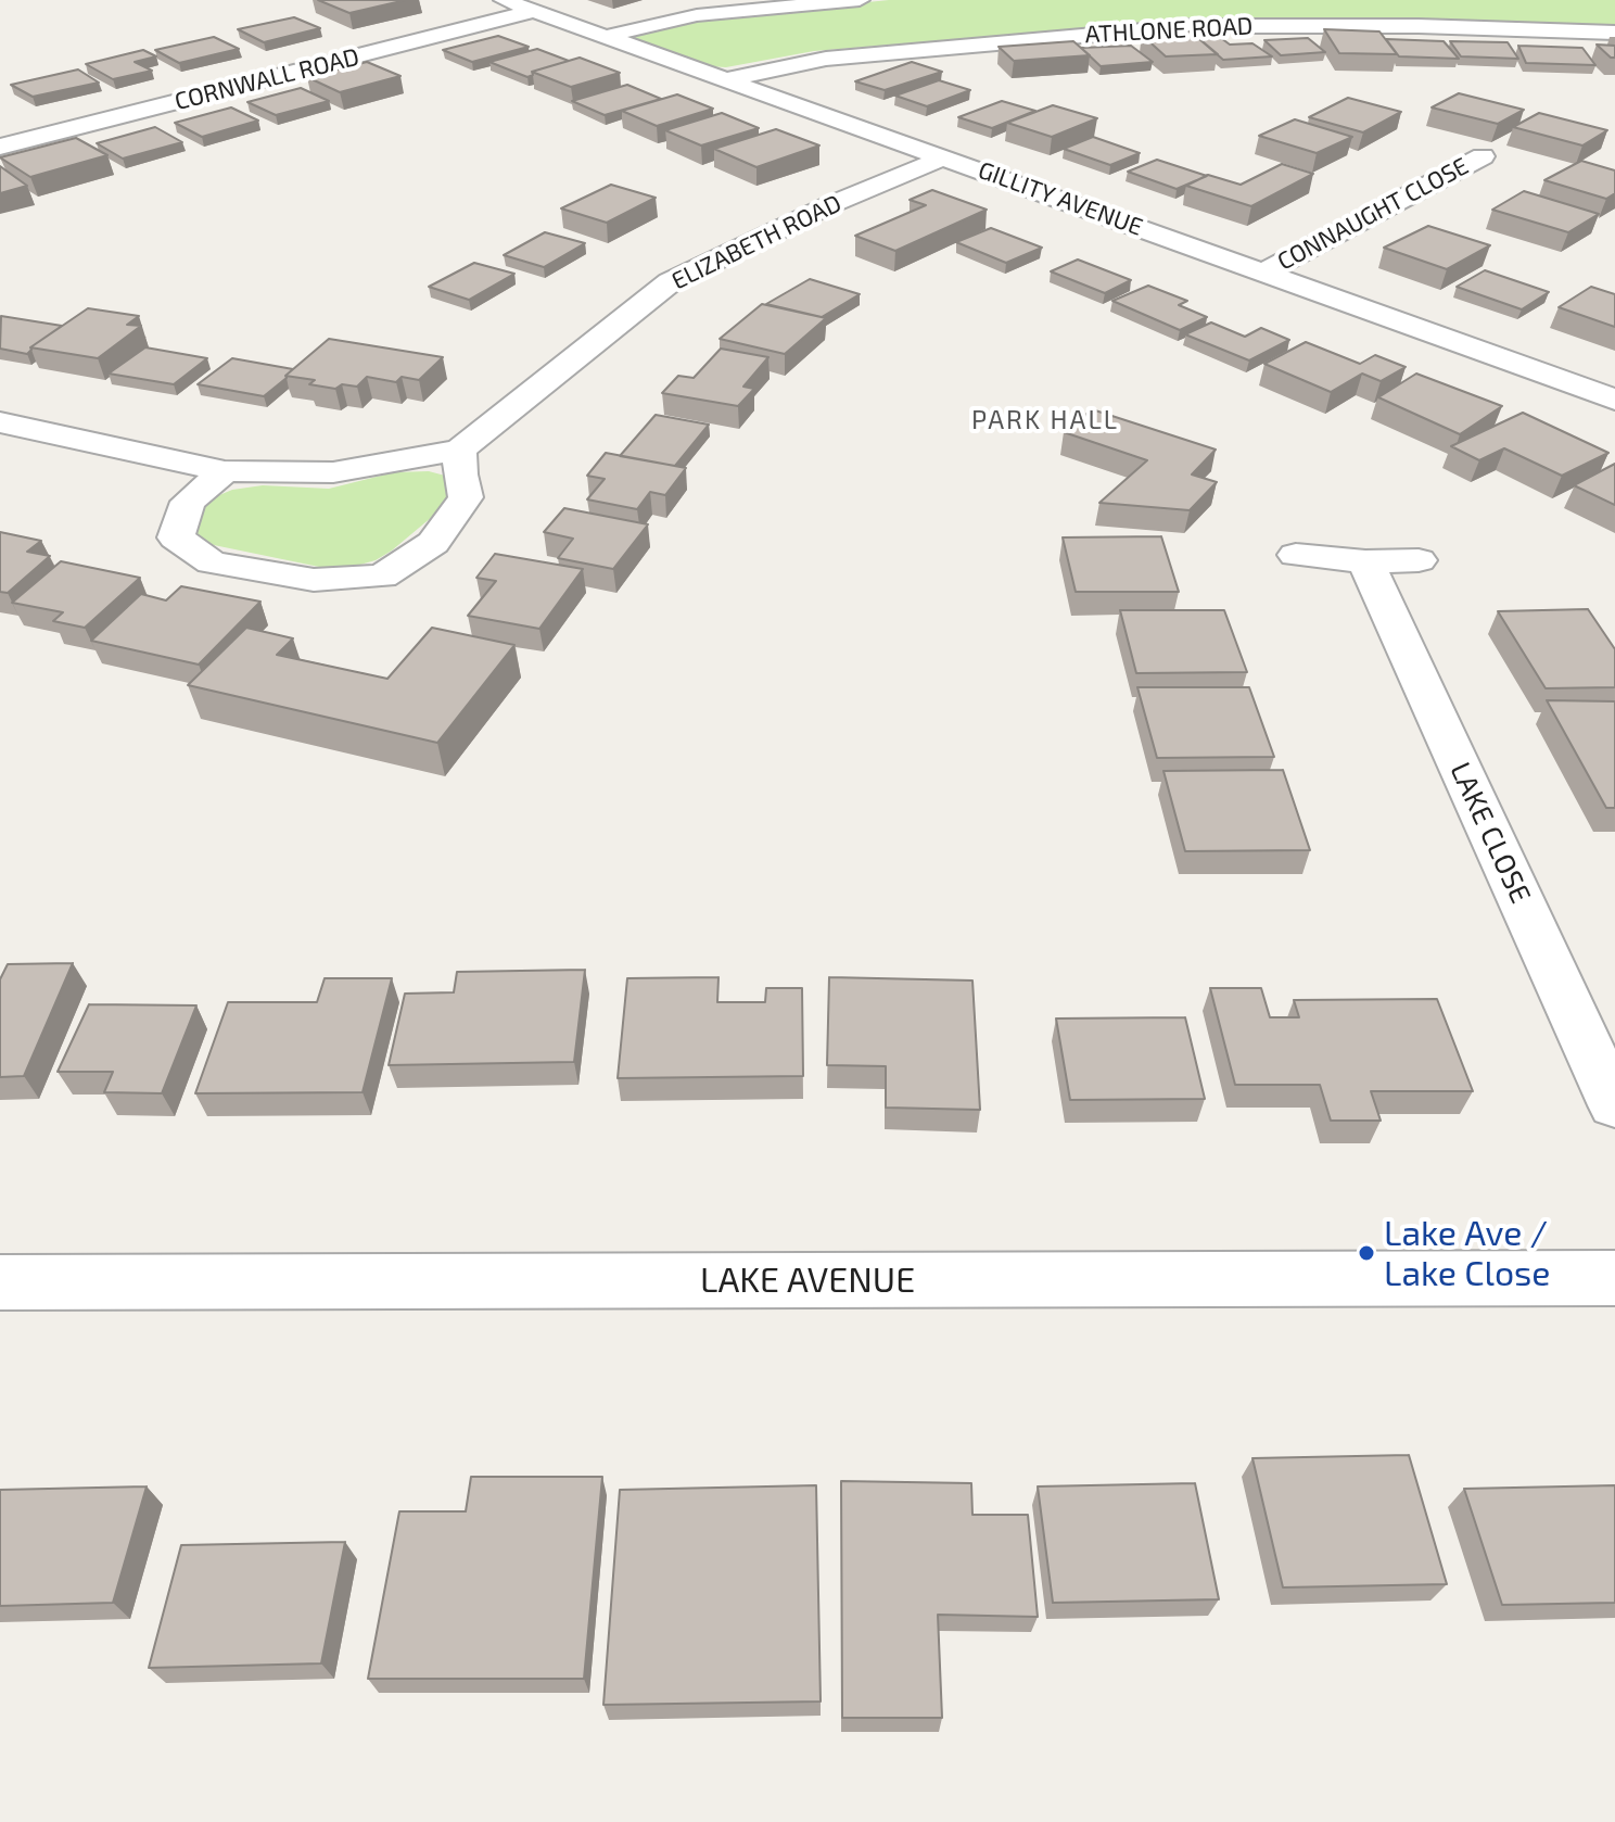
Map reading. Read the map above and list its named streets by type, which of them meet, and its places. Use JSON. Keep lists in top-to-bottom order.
{
  "streets": {
    "street": [
      "ATHLONE ROAD",
      "CORNWALL ROAD",
      "GILLITY AVENUE",
      "CONNAUGHT CLOSE",
      "ELIZABETH ROAD",
      "LAKE CLOSE",
      "LAKE AVENUE"
    ]
  },
  "crossings": [
    ["ATHLONE ROAD", "GILLITY AVENUE"],
    ["CORNWALL ROAD", "GILLITY AVENUE"],
    ["GILLITY AVENUE", "CONNAUGHT CLOSE"],
    ["GILLITY AVENUE", "ELIZABETH ROAD"]
  ],
  "districts": ["PARK HALL"],
  "places": ["Lake Ave / Lake Close"]
}
